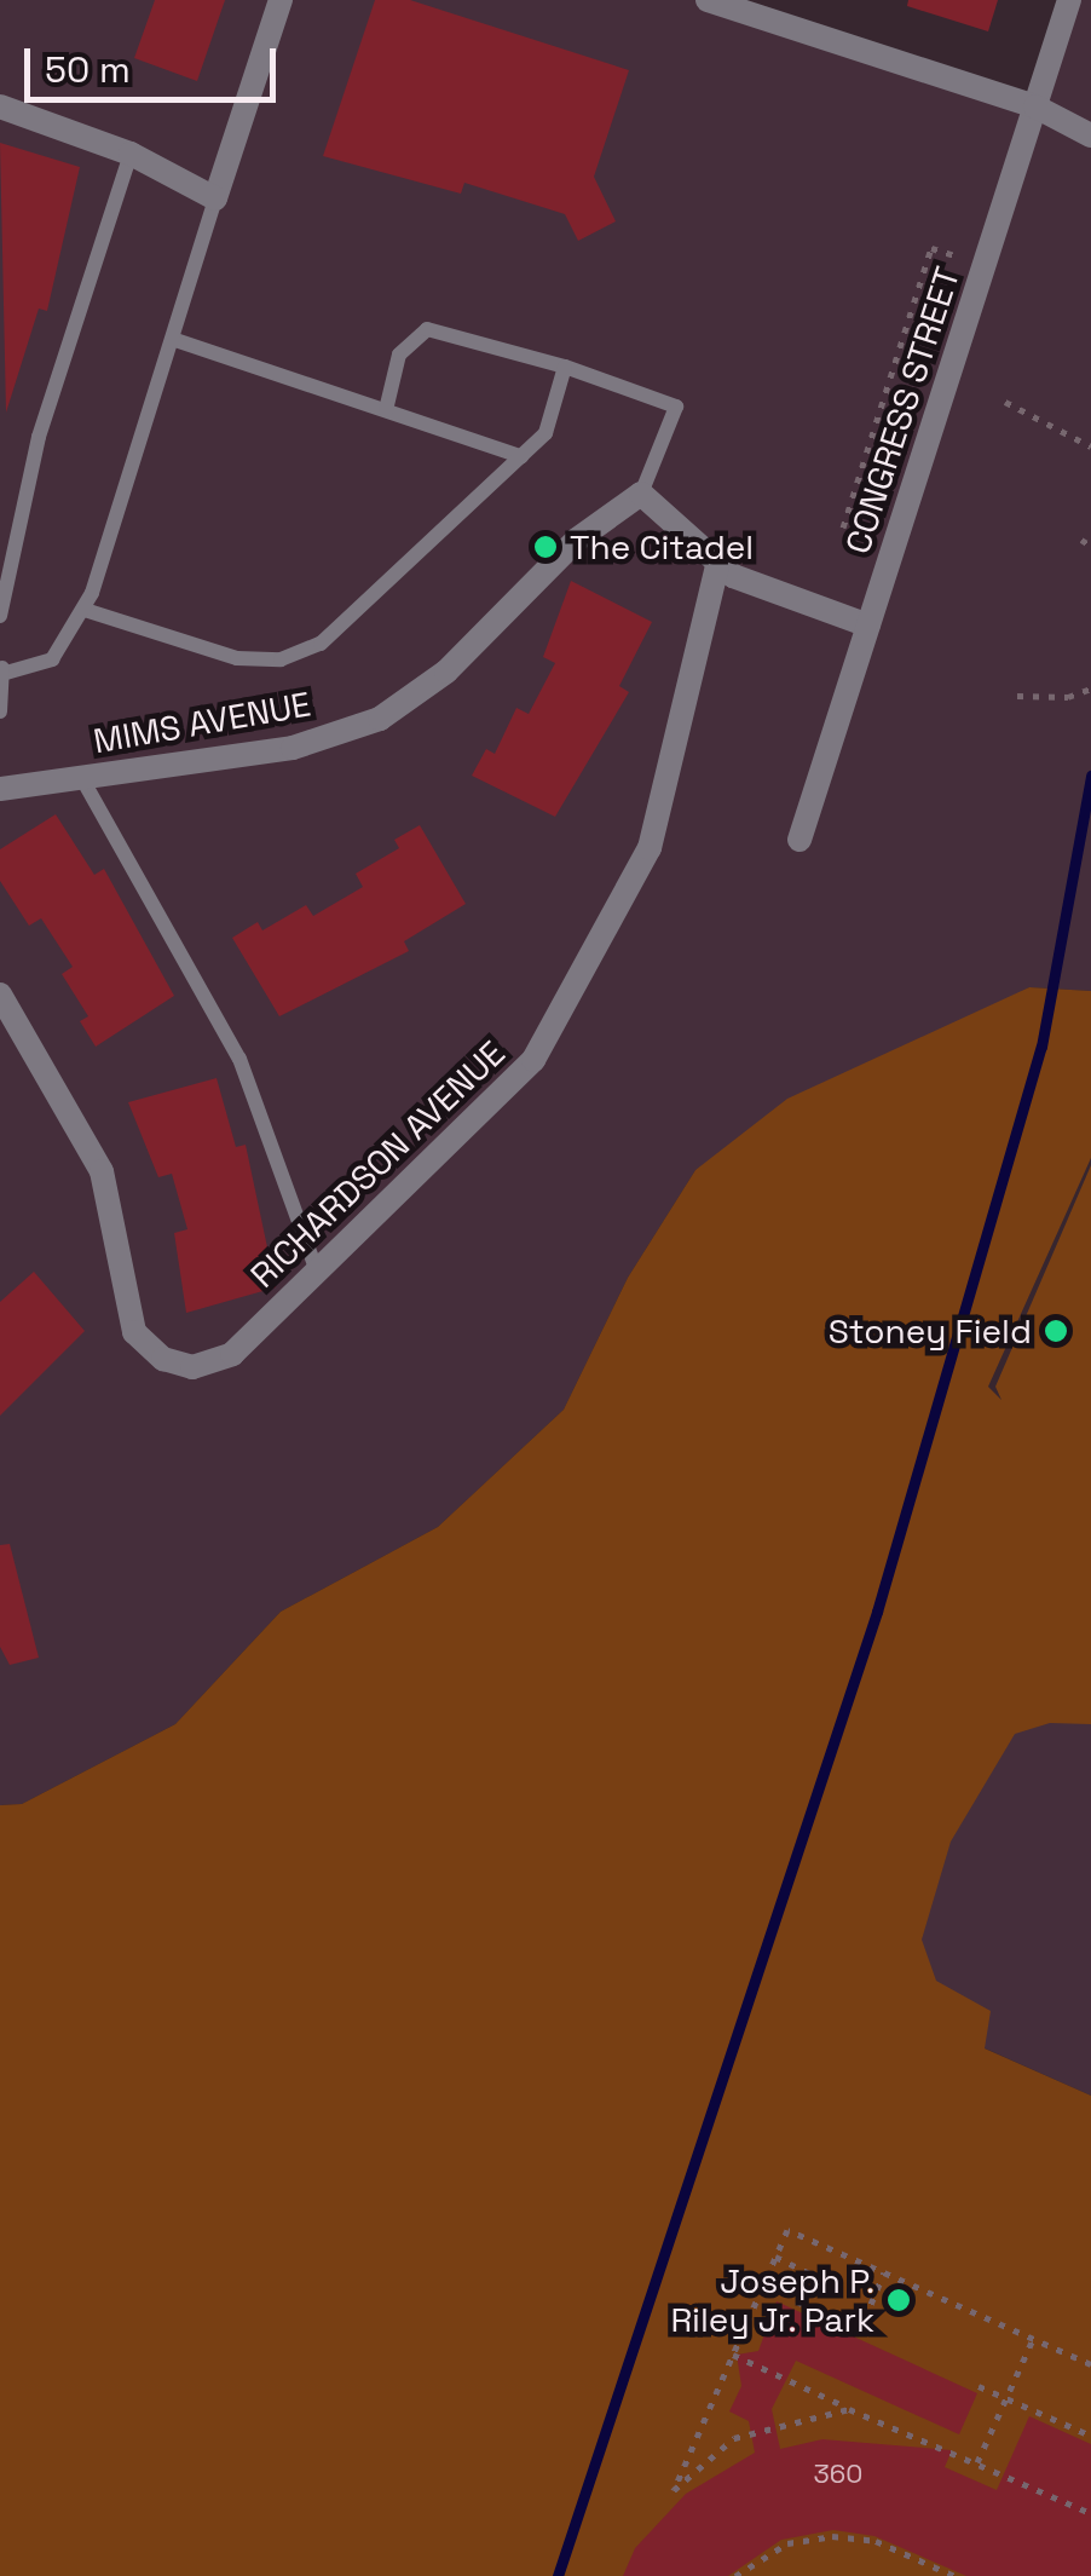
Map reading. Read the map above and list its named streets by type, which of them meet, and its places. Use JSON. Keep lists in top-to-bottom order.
{
  "streets": {
    "street": ["CONGRESS STREET", "MIMS AVENUE", "RICHARDSON AVENUE"]
  },
  "places": ["The Citadel", "Stoney Field", "Joseph P. Riley Jr. Park"],
  "house_numbers": ["360"],
  "scale_bar": "50 m"
}
